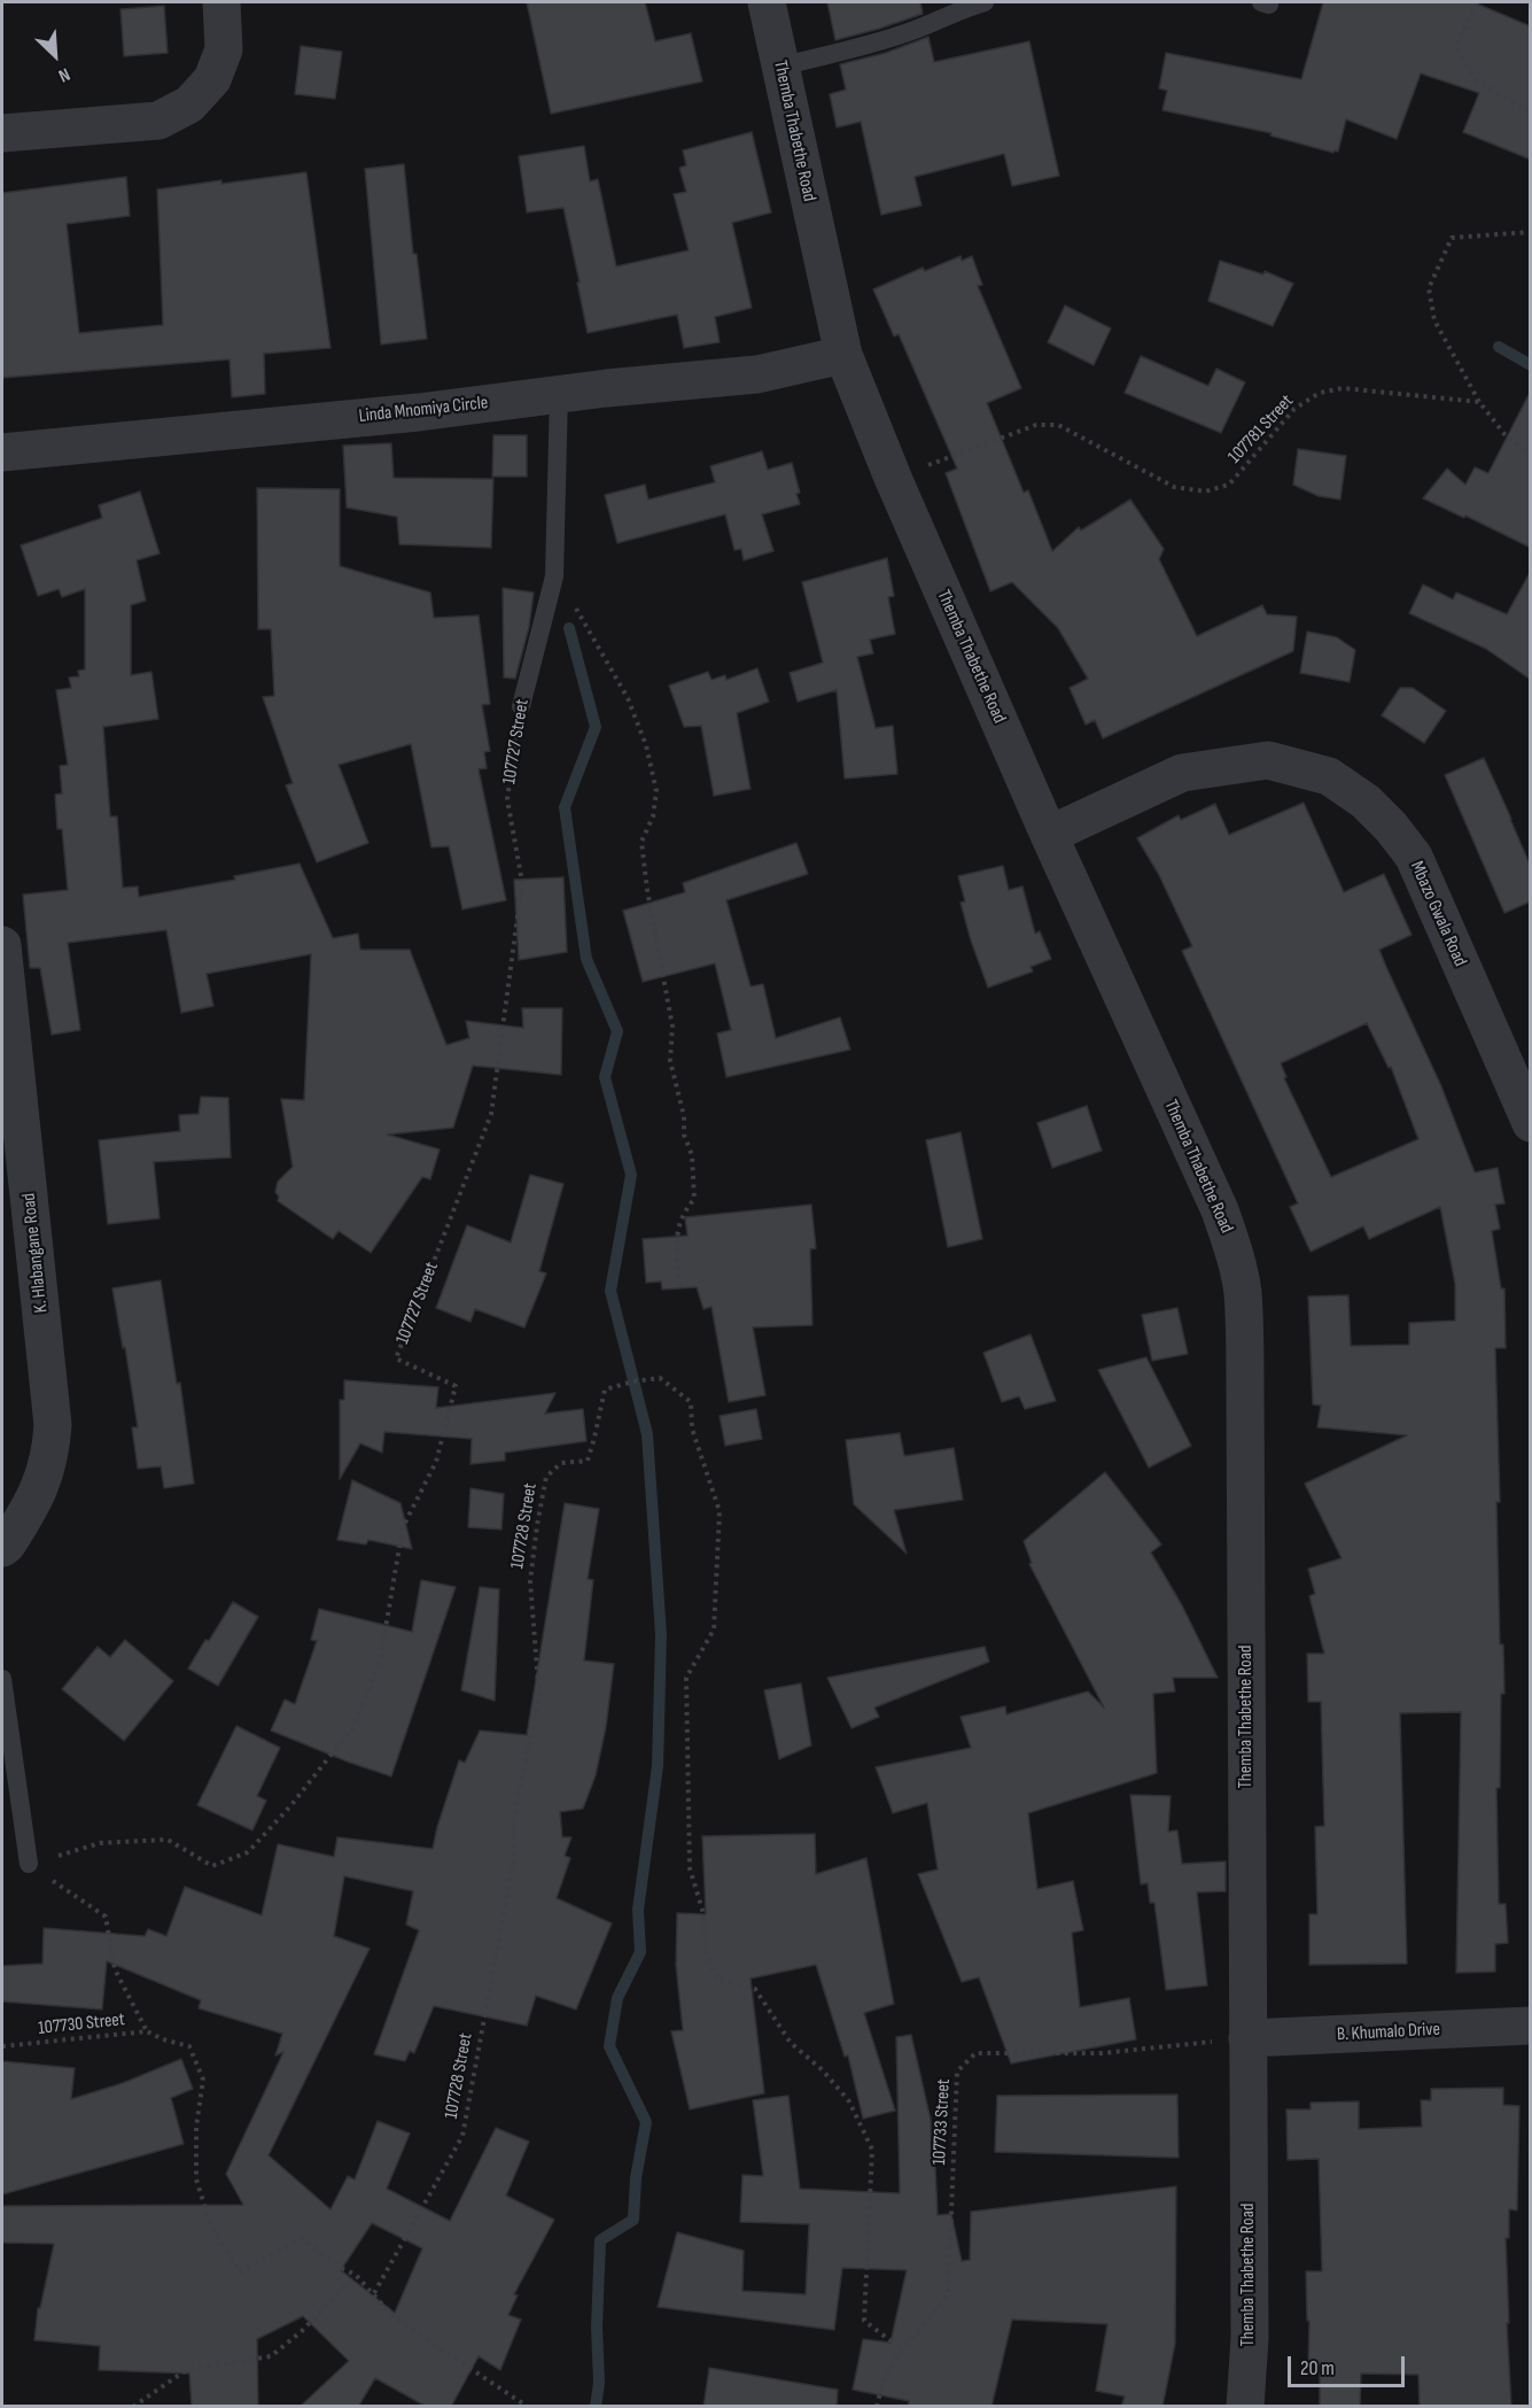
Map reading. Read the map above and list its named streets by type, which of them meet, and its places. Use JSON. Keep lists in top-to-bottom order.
{
  "streets": {
    "street": [
      "Themba Thabethe Road",
      "Linda Mnomiya Circle",
      "Mbazo Gwala Road",
      "K. Hlabangane Road",
      "B. Khumalo Drive"
    ],
    "lane": ["107727 Street"],
    "path": [
      "107781 Street",
      "107728 Street",
      "107730 Street",
      "107733 Street"
    ]
  },
  "crossings": [
    ["Themba Thabethe Road", "Linda Mnomiya Circle"],
    ["Themba Thabethe Road", "107781 Street"],
    ["Themba Thabethe Road", "Mbazo Gwala Road"],
    ["Themba Thabethe Road", "B. Khumalo Drive"],
    ["Themba Thabethe Road", "107733 Street"],
    ["Linda Mnomiya Circle", "107727 Street"],
    ["107728 Street", "107733 Street"],
    ["B. Khumalo Drive", "107733 Street"]
  ],
  "scale_bar": "20 m",
  "north": "bottom right"
}
